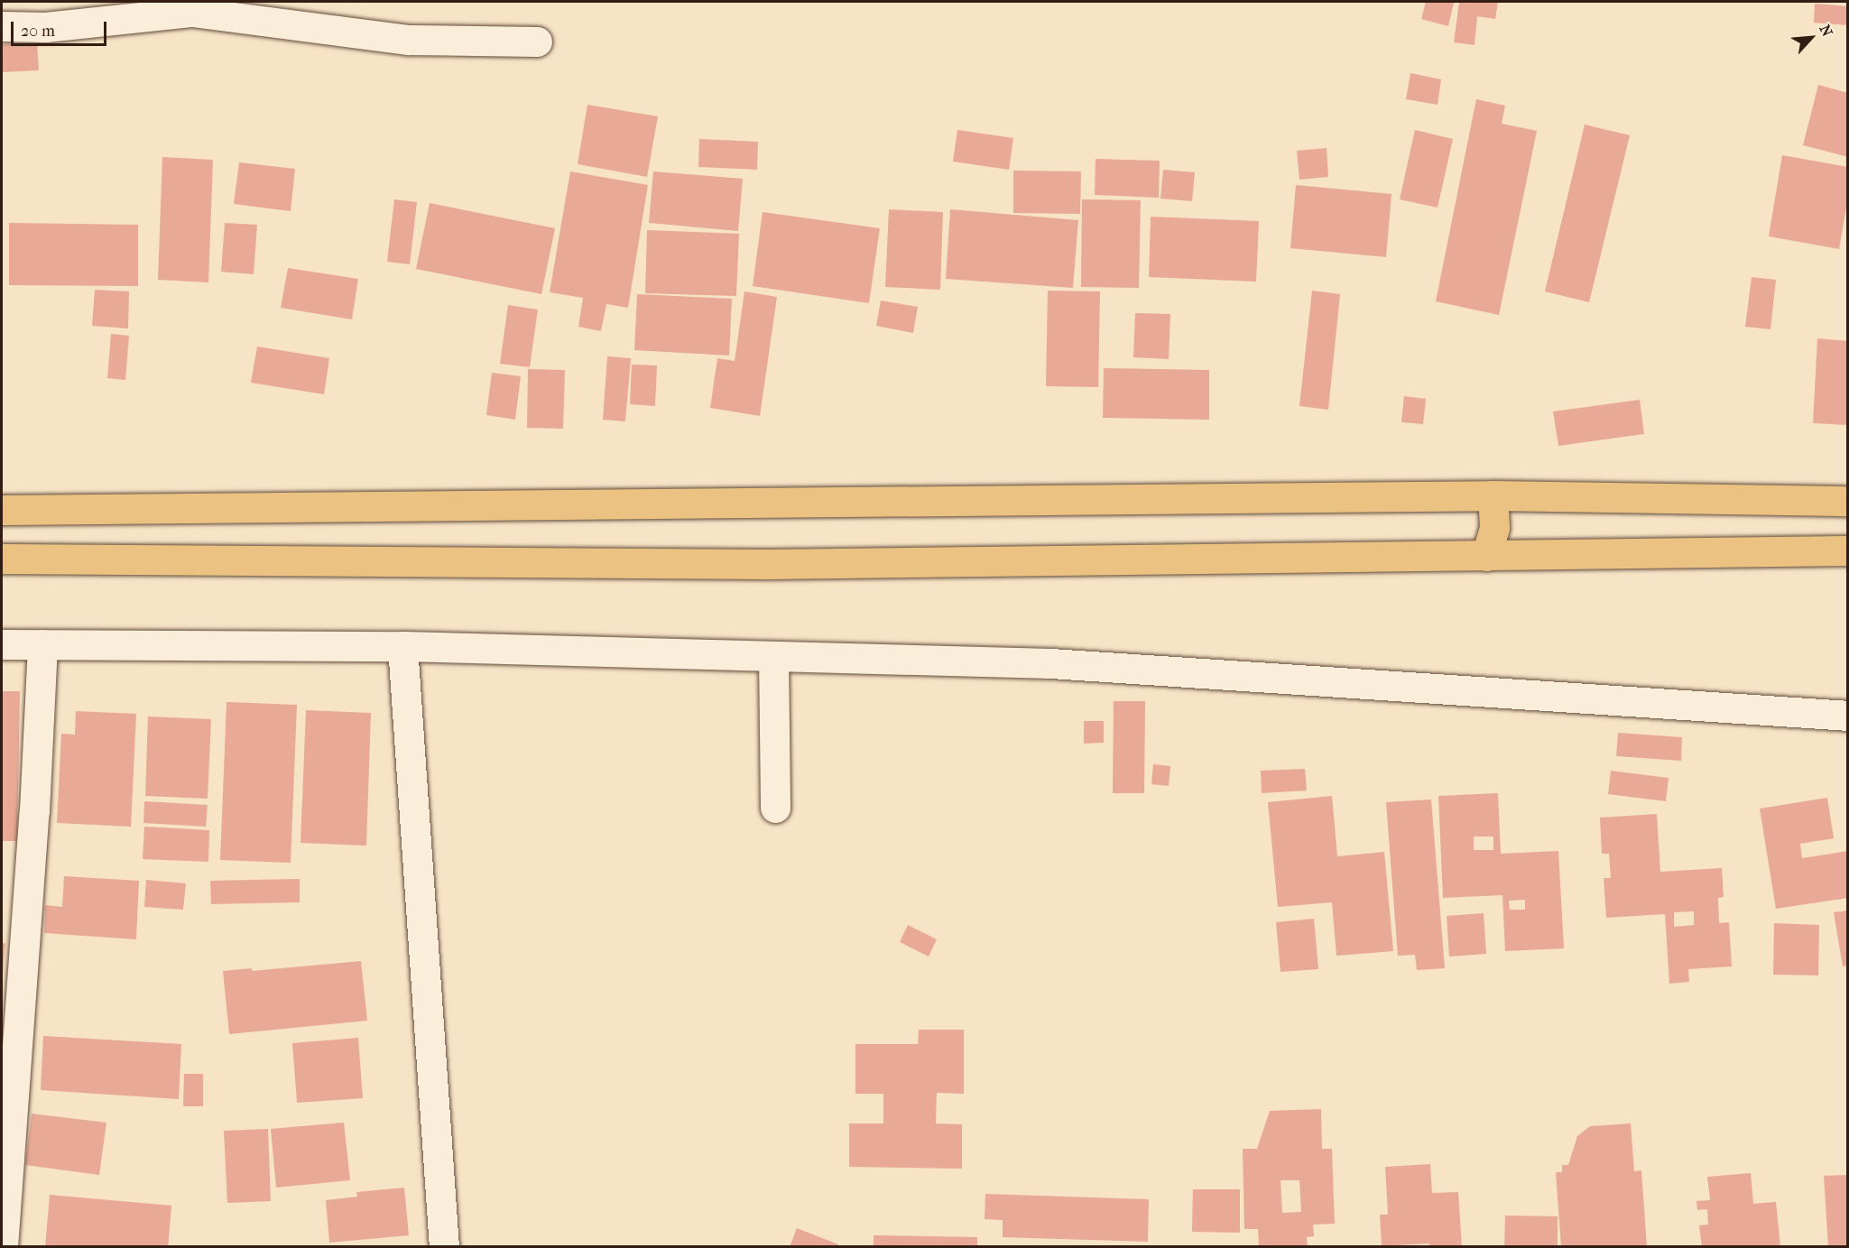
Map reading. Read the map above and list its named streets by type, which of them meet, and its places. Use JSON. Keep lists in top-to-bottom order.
{
  "scale_bar": "20 m",
  "north": "top right"
}
